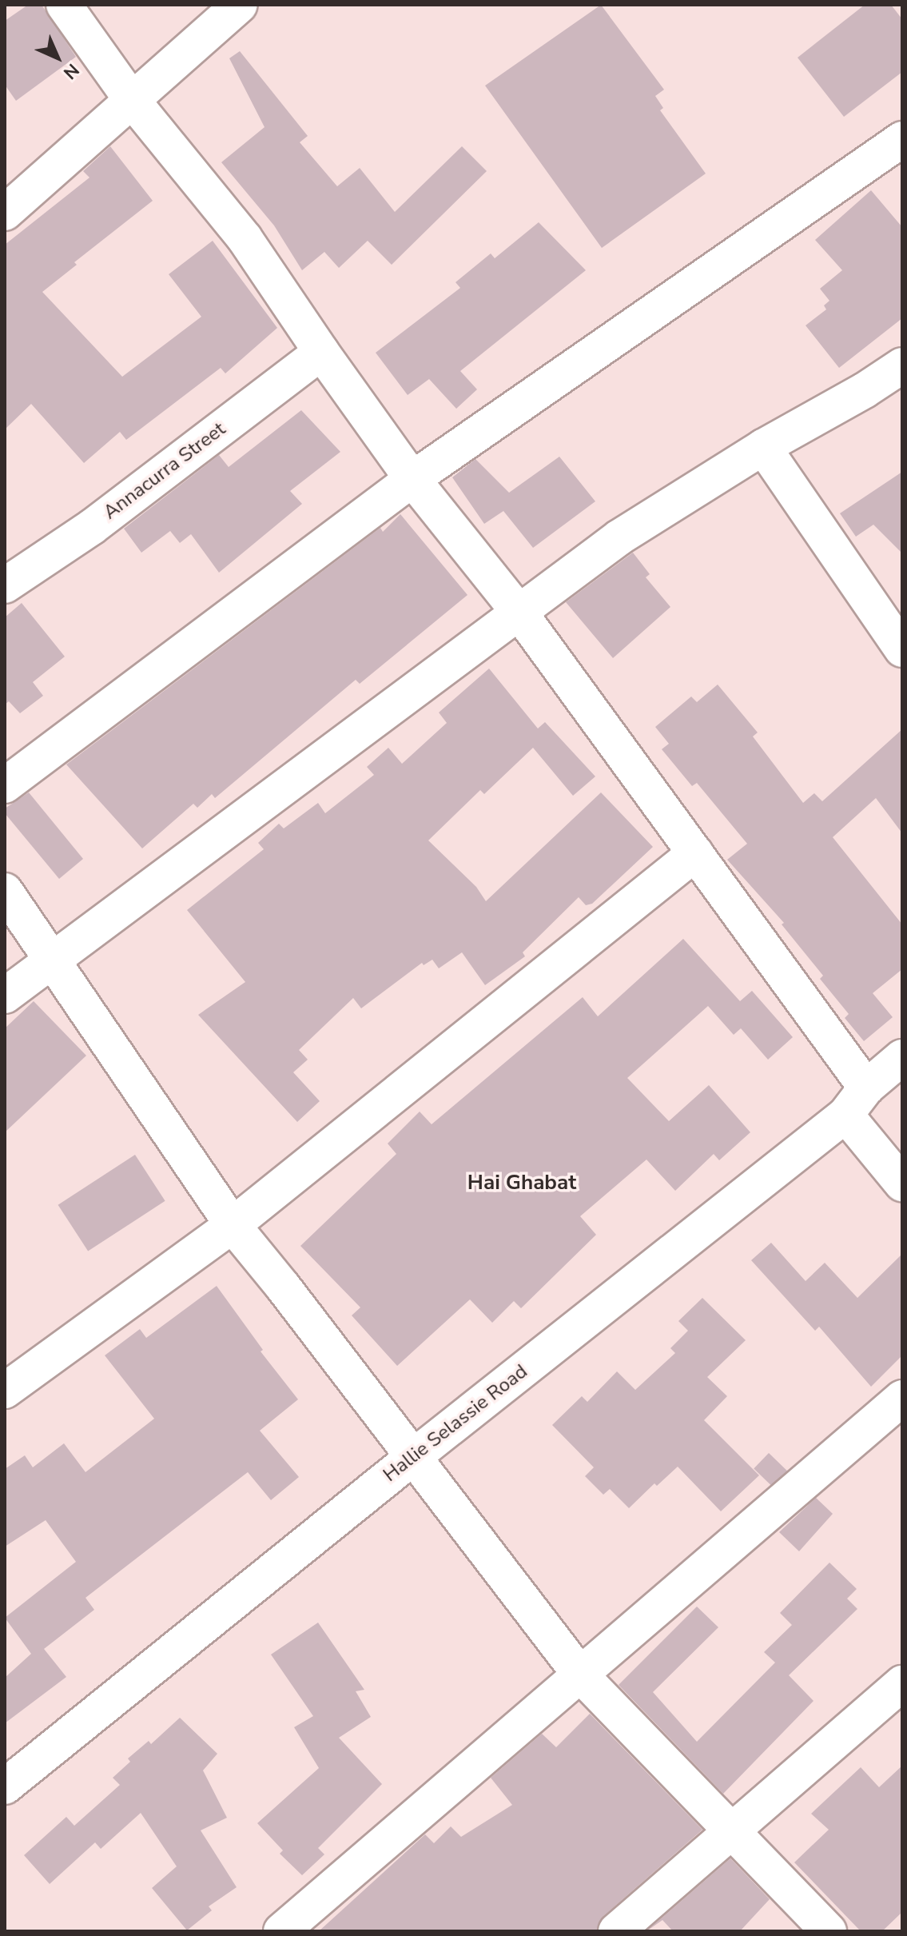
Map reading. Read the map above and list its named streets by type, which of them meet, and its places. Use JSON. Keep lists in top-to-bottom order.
{
  "streets": {
    "street": ["Annacurra Street", "Hallie Selassie Road"]
  },
  "districts": ["Hai Ghabat"],
  "north": "bottom right"
}
